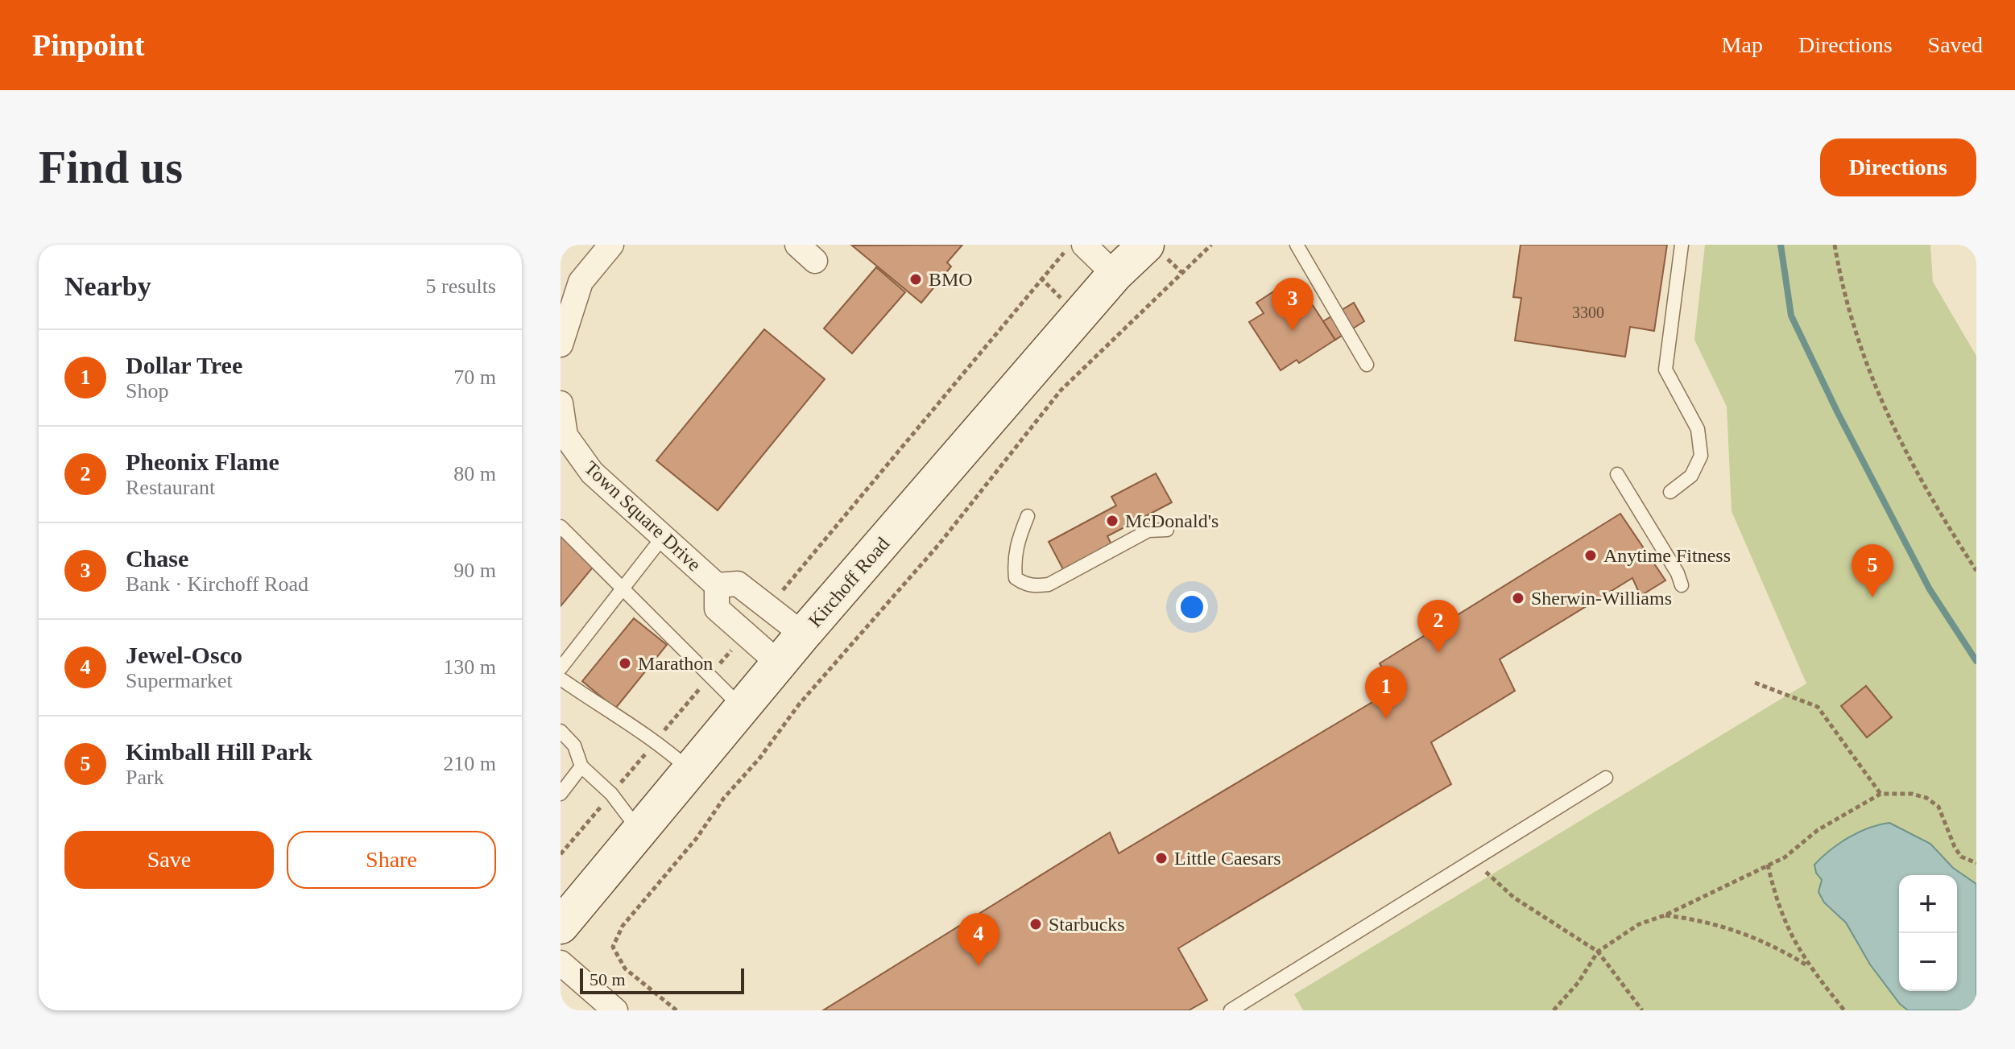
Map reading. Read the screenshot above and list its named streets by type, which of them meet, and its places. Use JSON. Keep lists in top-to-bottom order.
{
  "streets": {
    "main road": ["Kirchoff Road"],
    "street": ["Town Square Drive"]
  },
  "crossings": [
    ["Town Square Drive", "Kirchoff Road"]
  ],
  "places": [
    "BMO",
    "McDonald's",
    "Anytime Fitness",
    "Sherwin-Williams",
    "Marathon",
    "Little Caesars",
    "Starbucks"
  ],
  "house_numbers": ["3300"],
  "scale_bar": "50 m",
  "page": {
    "header": "Pinpoint",
    "nav": ["Map", "Directions", "Saved"],
    "buttons": [
      "Directions",
      ["Save", "Share"]
    ],
    "title": "Find us",
    "heading": ["Nearby", "5 results"],
    "pins": [
      "3",
      "5",
      "2",
      "1",
      "4"
    ],
    "list": [
      {
        "mark": "1",
        "name": "Dollar Tree",
        "note": "Shop",
        "value": "70 m"
      },
      {
        "mark": "2",
        "name": "Pheonix Flame",
        "note": "Restaurant",
        "value": "80 m"
      },
      {
        "mark": "3",
        "name": "Chase",
        "note": "Bank · Kirchoff Road",
        "value": "90 m"
      },
      {
        "mark": "4",
        "name": "Jewel-Osco",
        "note": "Supermarket",
        "value": "130 m"
      },
      {
        "mark": "5",
        "name": "Kimball Hill Park",
        "note": "Park",
        "value": "210 m"
      }
    ],
    "map_buttons": ["+", "−"],
    "scale": "50 m"
  }
}
